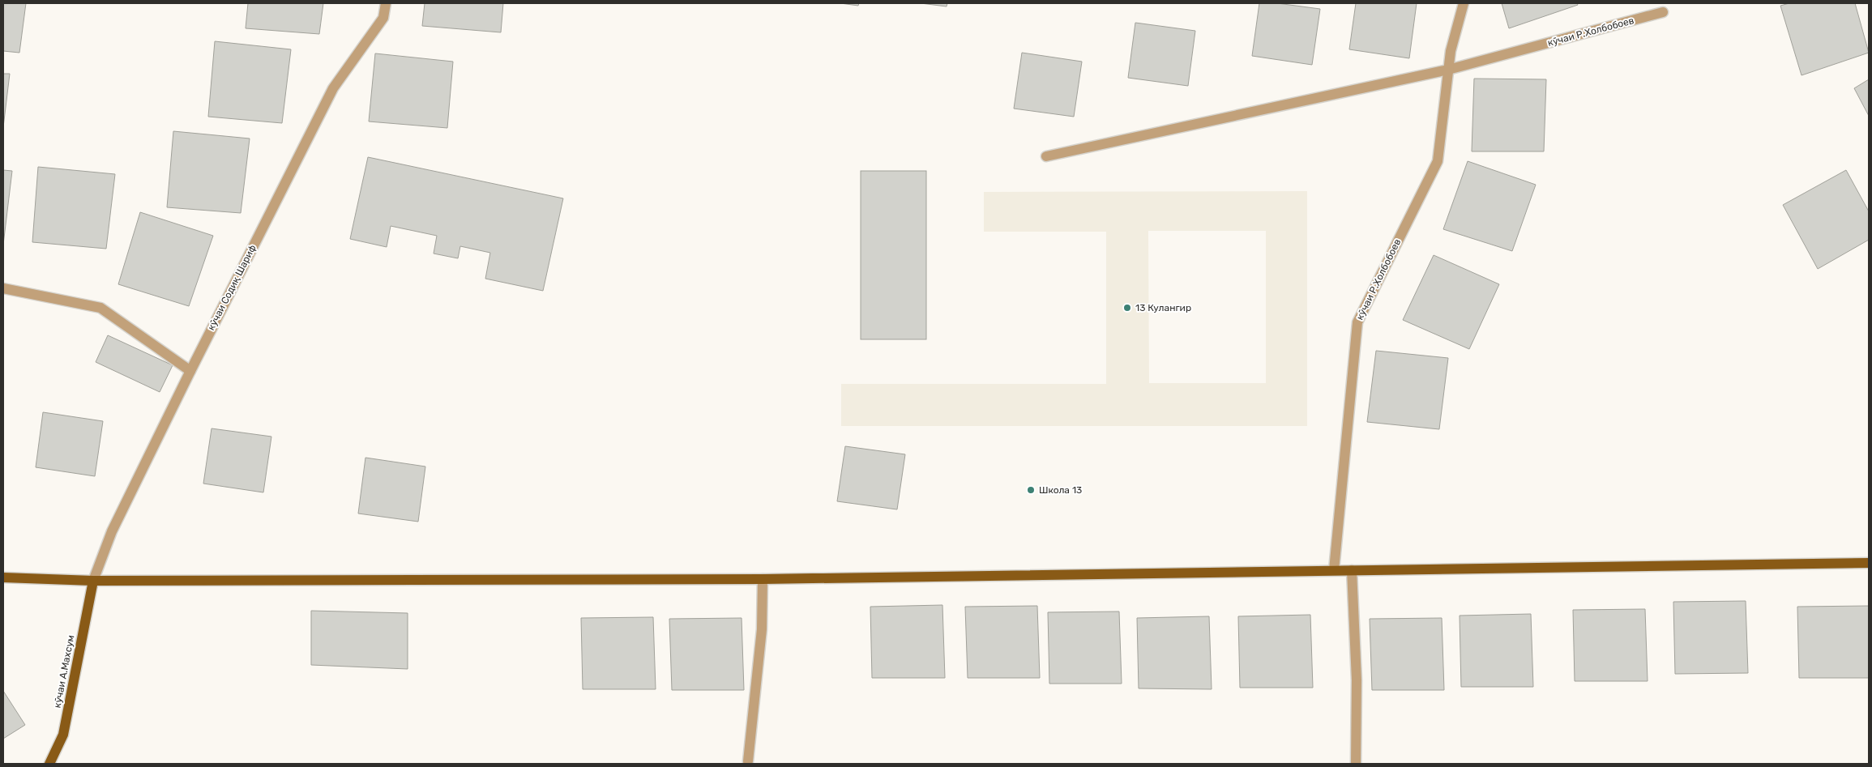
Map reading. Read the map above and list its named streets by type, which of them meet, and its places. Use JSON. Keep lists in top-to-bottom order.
{
  "streets": {
    "main road": ["кӯчаи А.Махсум"],
    "street": ["кӯчаи Р.Холбобоев", "кӯчаи Содиқ Шариф"]
  },
  "crossings": [
    ["кӯчаи Содиқ Шариф", "кӯчаи А.Махсум"]
  ],
  "places": ["13 Кулангир", "Школа 13"]
}
